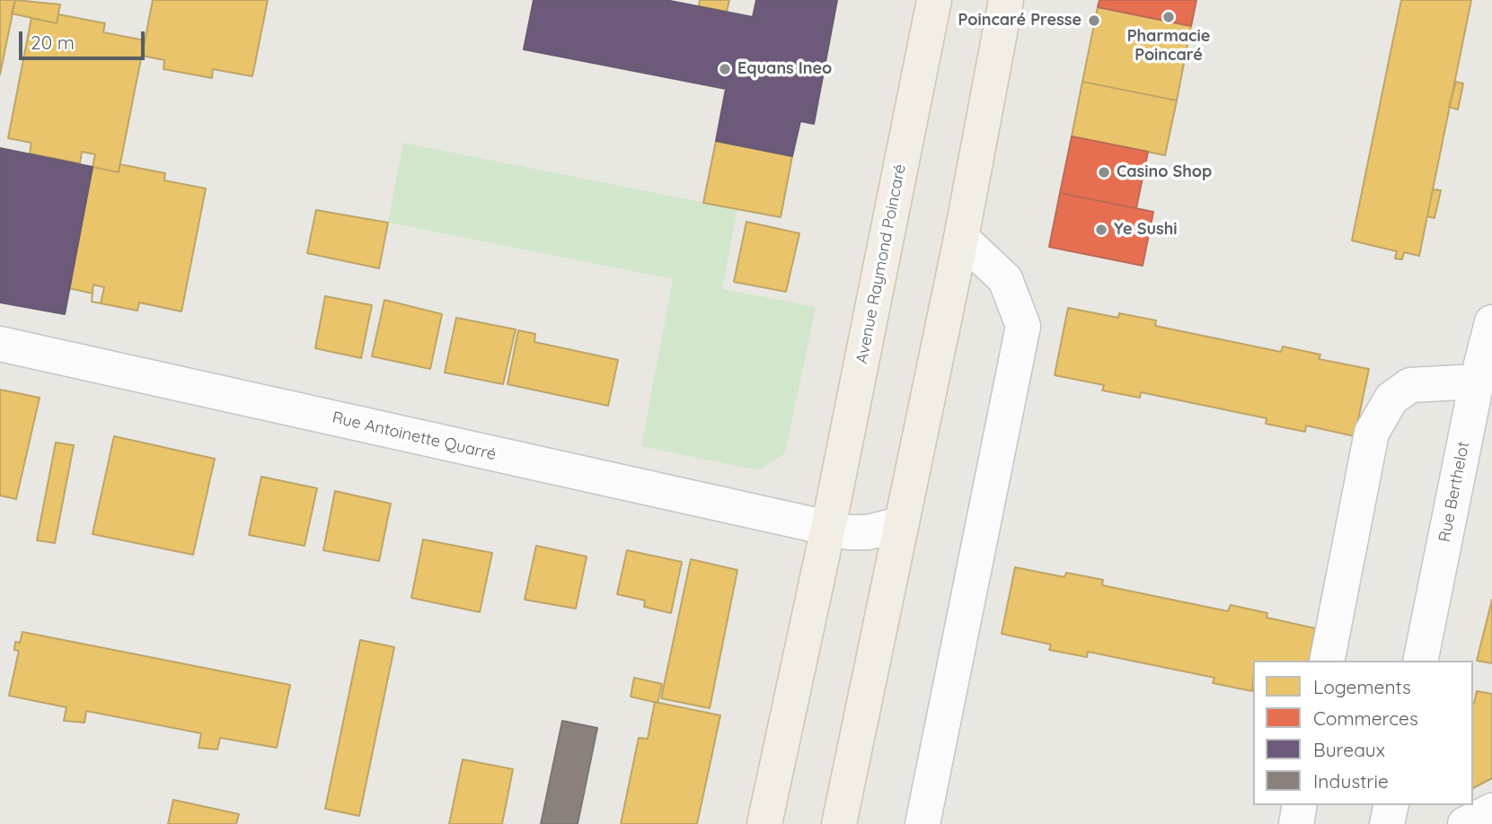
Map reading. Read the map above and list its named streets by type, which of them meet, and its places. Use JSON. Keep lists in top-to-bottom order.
{
  "streets": {
    "main road": ["Avenue Raymond Poincaré"],
    "street": ["Rue Antoinette Quarré", "Rue Berthelot"]
  },
  "crossings": [
    ["Avenue Raymond Poincaré", "Rue Antoinette Quarré"]
  ],
  "places": [
    "Pharmacie Poincaré",
    "Poincaré Presse",
    "Equans Ineo",
    "Casino Shop",
    "Ye Sushi"
  ],
  "legend": [
    "Logements",
    "Commerces",
    "Bureaux",
    "Industrie"
  ],
  "scale_bar": "20 m"
}
